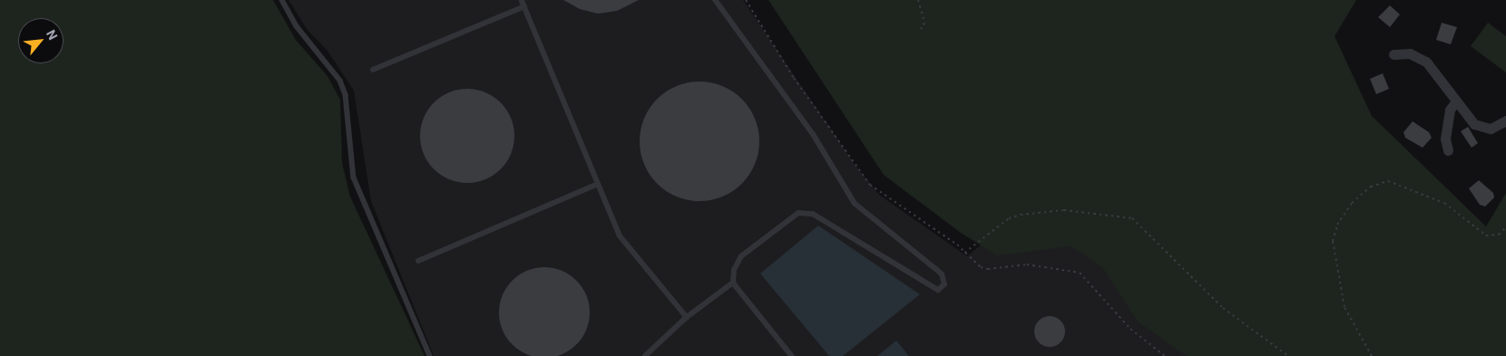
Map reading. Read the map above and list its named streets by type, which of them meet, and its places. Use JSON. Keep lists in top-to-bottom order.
{
  "north": "top right"
}
